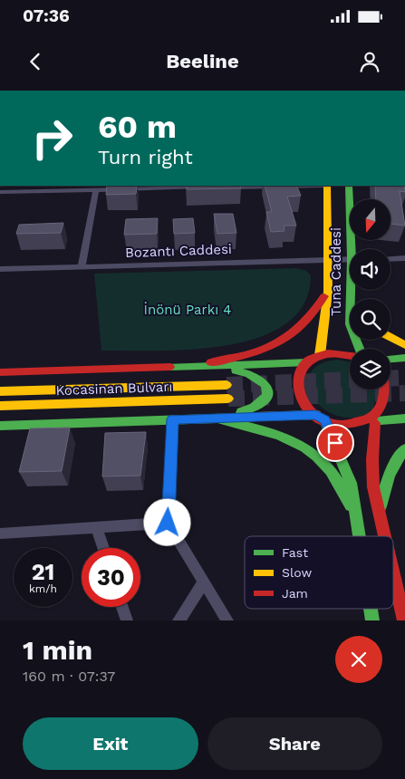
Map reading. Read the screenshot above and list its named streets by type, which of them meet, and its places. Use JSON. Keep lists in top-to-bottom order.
{
  "streets": {
    "main road": ["Tuna Caddesi", "Kocasinan Bulvarı"],
    "street": ["Bozantı Caddesi"]
  },
  "crossings": [
    ["Bozantı Caddesi", "Tuna Caddesi"]
  ],
  "parks": ["İnönü Parkı 4"],
  "legend": ["Fast", "Slow", "Jam"],
  "north": "bottom",
  "page": {
    "status": "07:36",
    "header": "Beeline",
    "turn": ["60 m", "Turn right"],
    "speed": "21 km/h",
    "limit": "30",
    "heading": ["1 min", "160 m · 07:37"],
    "buttons": ["Exit", "Share"]
  }
}
